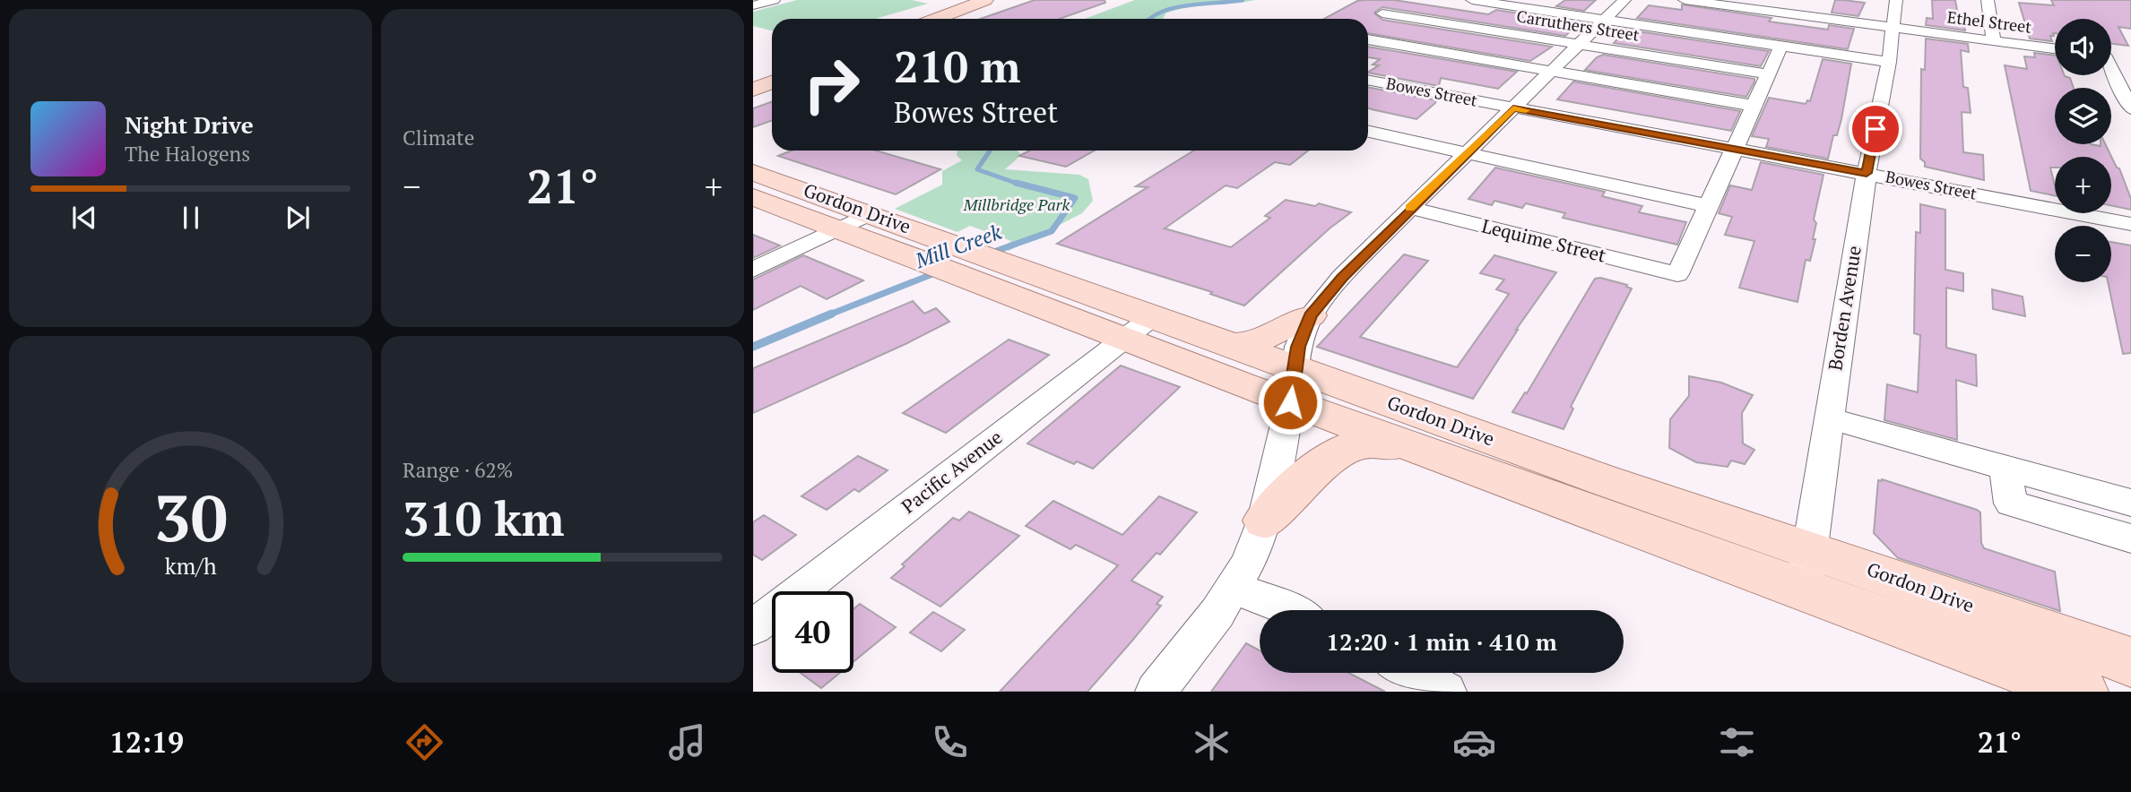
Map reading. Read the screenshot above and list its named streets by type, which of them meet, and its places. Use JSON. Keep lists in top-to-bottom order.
{
  "streets": {
    "main road": ["Gordon Drive"],
    "street": [
      "Ethel Street",
      "Carruthers Street",
      "Bowes Street",
      "Lequime Street",
      "Borden Avenue",
      "Pacific Avenue"
    ]
  },
  "crossings": [
    ["Ethel Street", "Borden Avenue"],
    ["Bowes Street", "Borden Avenue"],
    ["Gordon Drive", "Borden Avenue"],
    ["Gordon Drive", "Pacific Avenue"]
  ],
  "water": ["Mill Creek"],
  "parks": ["Millbridge Park"],
  "page": {
    "tile": [
      "Climate",
      ["Range · 62%", "310 km"]
    ],
    "map_buttons": ["+", "−"],
    "turn": ["210 m", "Bowes Street"],
    "song": ["Night Drive", "The Halogens"],
    "heat": ["−", "21°", "+"],
    "limit": "40",
    "trip": "12:20 · 1 min · 410 m",
    "tabs": ["12:19", "21°"],
    "gauge": ["30", "km/h"]
  }
}
